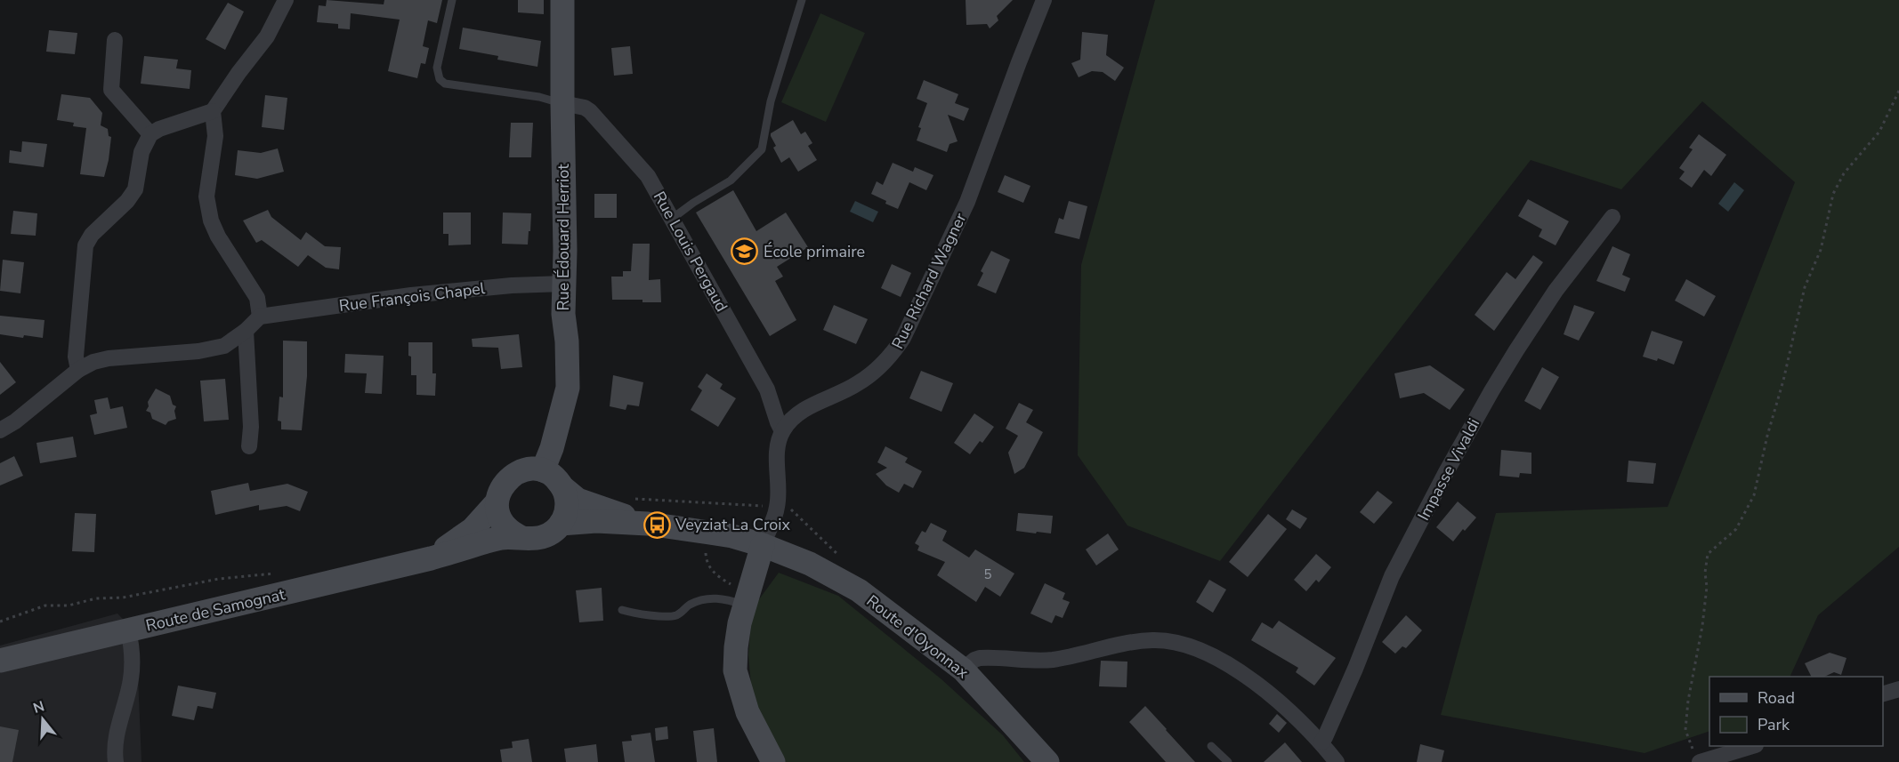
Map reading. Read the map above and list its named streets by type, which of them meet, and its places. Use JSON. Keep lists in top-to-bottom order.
{
  "streets": {
    "main road": ["Rue Édouard Herriot", "Route de Samognat", "Route d'Oyonnax"],
    "street": [
      "Rue Louis Pergaud",
      "Rue Richard Wagner",
      "Rue François Chapel",
      "Impasse Vivaldi"
    ]
  },
  "crossings": [
    ["Rue Édouard Herriot", "Rue Louis Pergaud"],
    ["Rue Édouard Herriot", "Rue François Chapel"],
    ["Rue Édouard Herriot", "Route de Samognat"],
    ["Rue Louis Pergaud", "Rue Richard Wagner"]
  ],
  "places": {
    "school or university": ["École primaire"],
    "bus stop": ["Veyziat La Croix"]
  },
  "house_numbers": ["5"],
  "legend": ["Road", "Park"],
  "north": "top"
}
